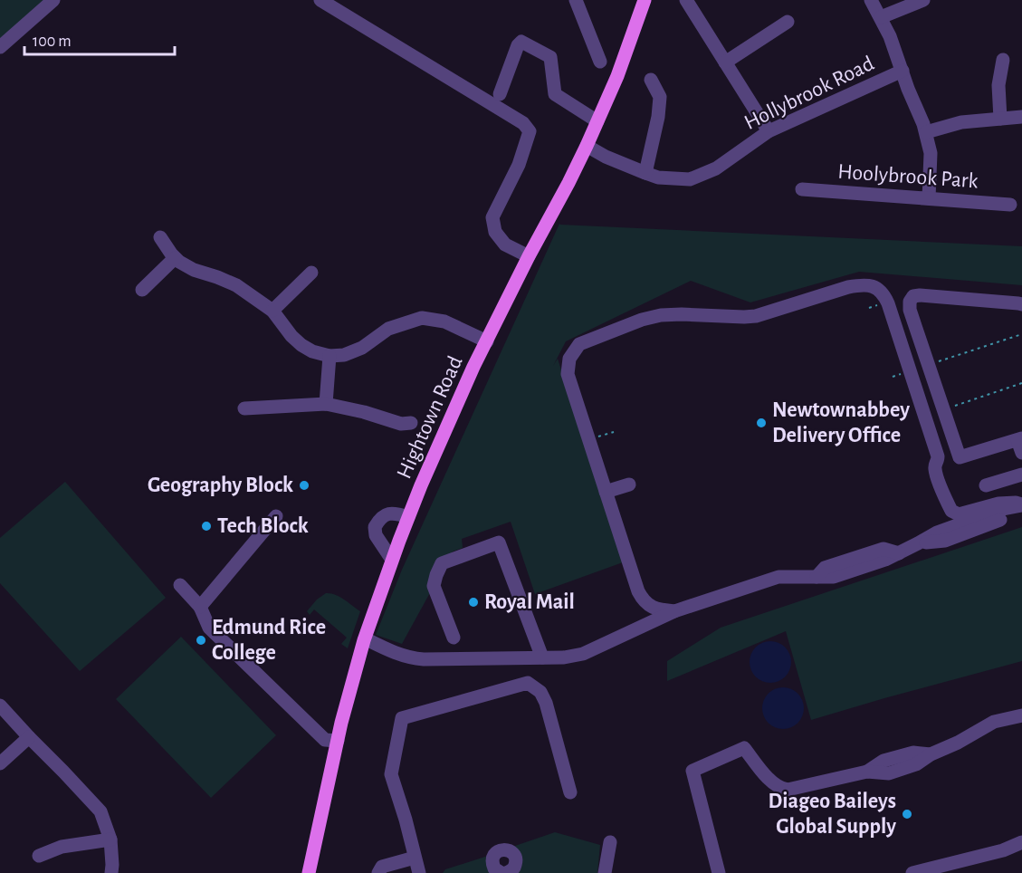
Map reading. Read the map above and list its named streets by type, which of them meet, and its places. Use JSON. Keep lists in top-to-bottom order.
{
  "streets": {
    "main road": ["Hightown Road"],
    "street": ["Hollybrook Road", "Hoolybrook Park"]
  },
  "crossings": [
    ["Hollybrook Road", "Hightown Road"]
  ],
  "places": [
    "Newtownabbey Delivery Office",
    "Geography Block",
    "Tech Block",
    "Royal Mail",
    "Edmund Rice College",
    "Diageo Baileys Global Supply"
  ],
  "scale_bar": "100 m"
}
